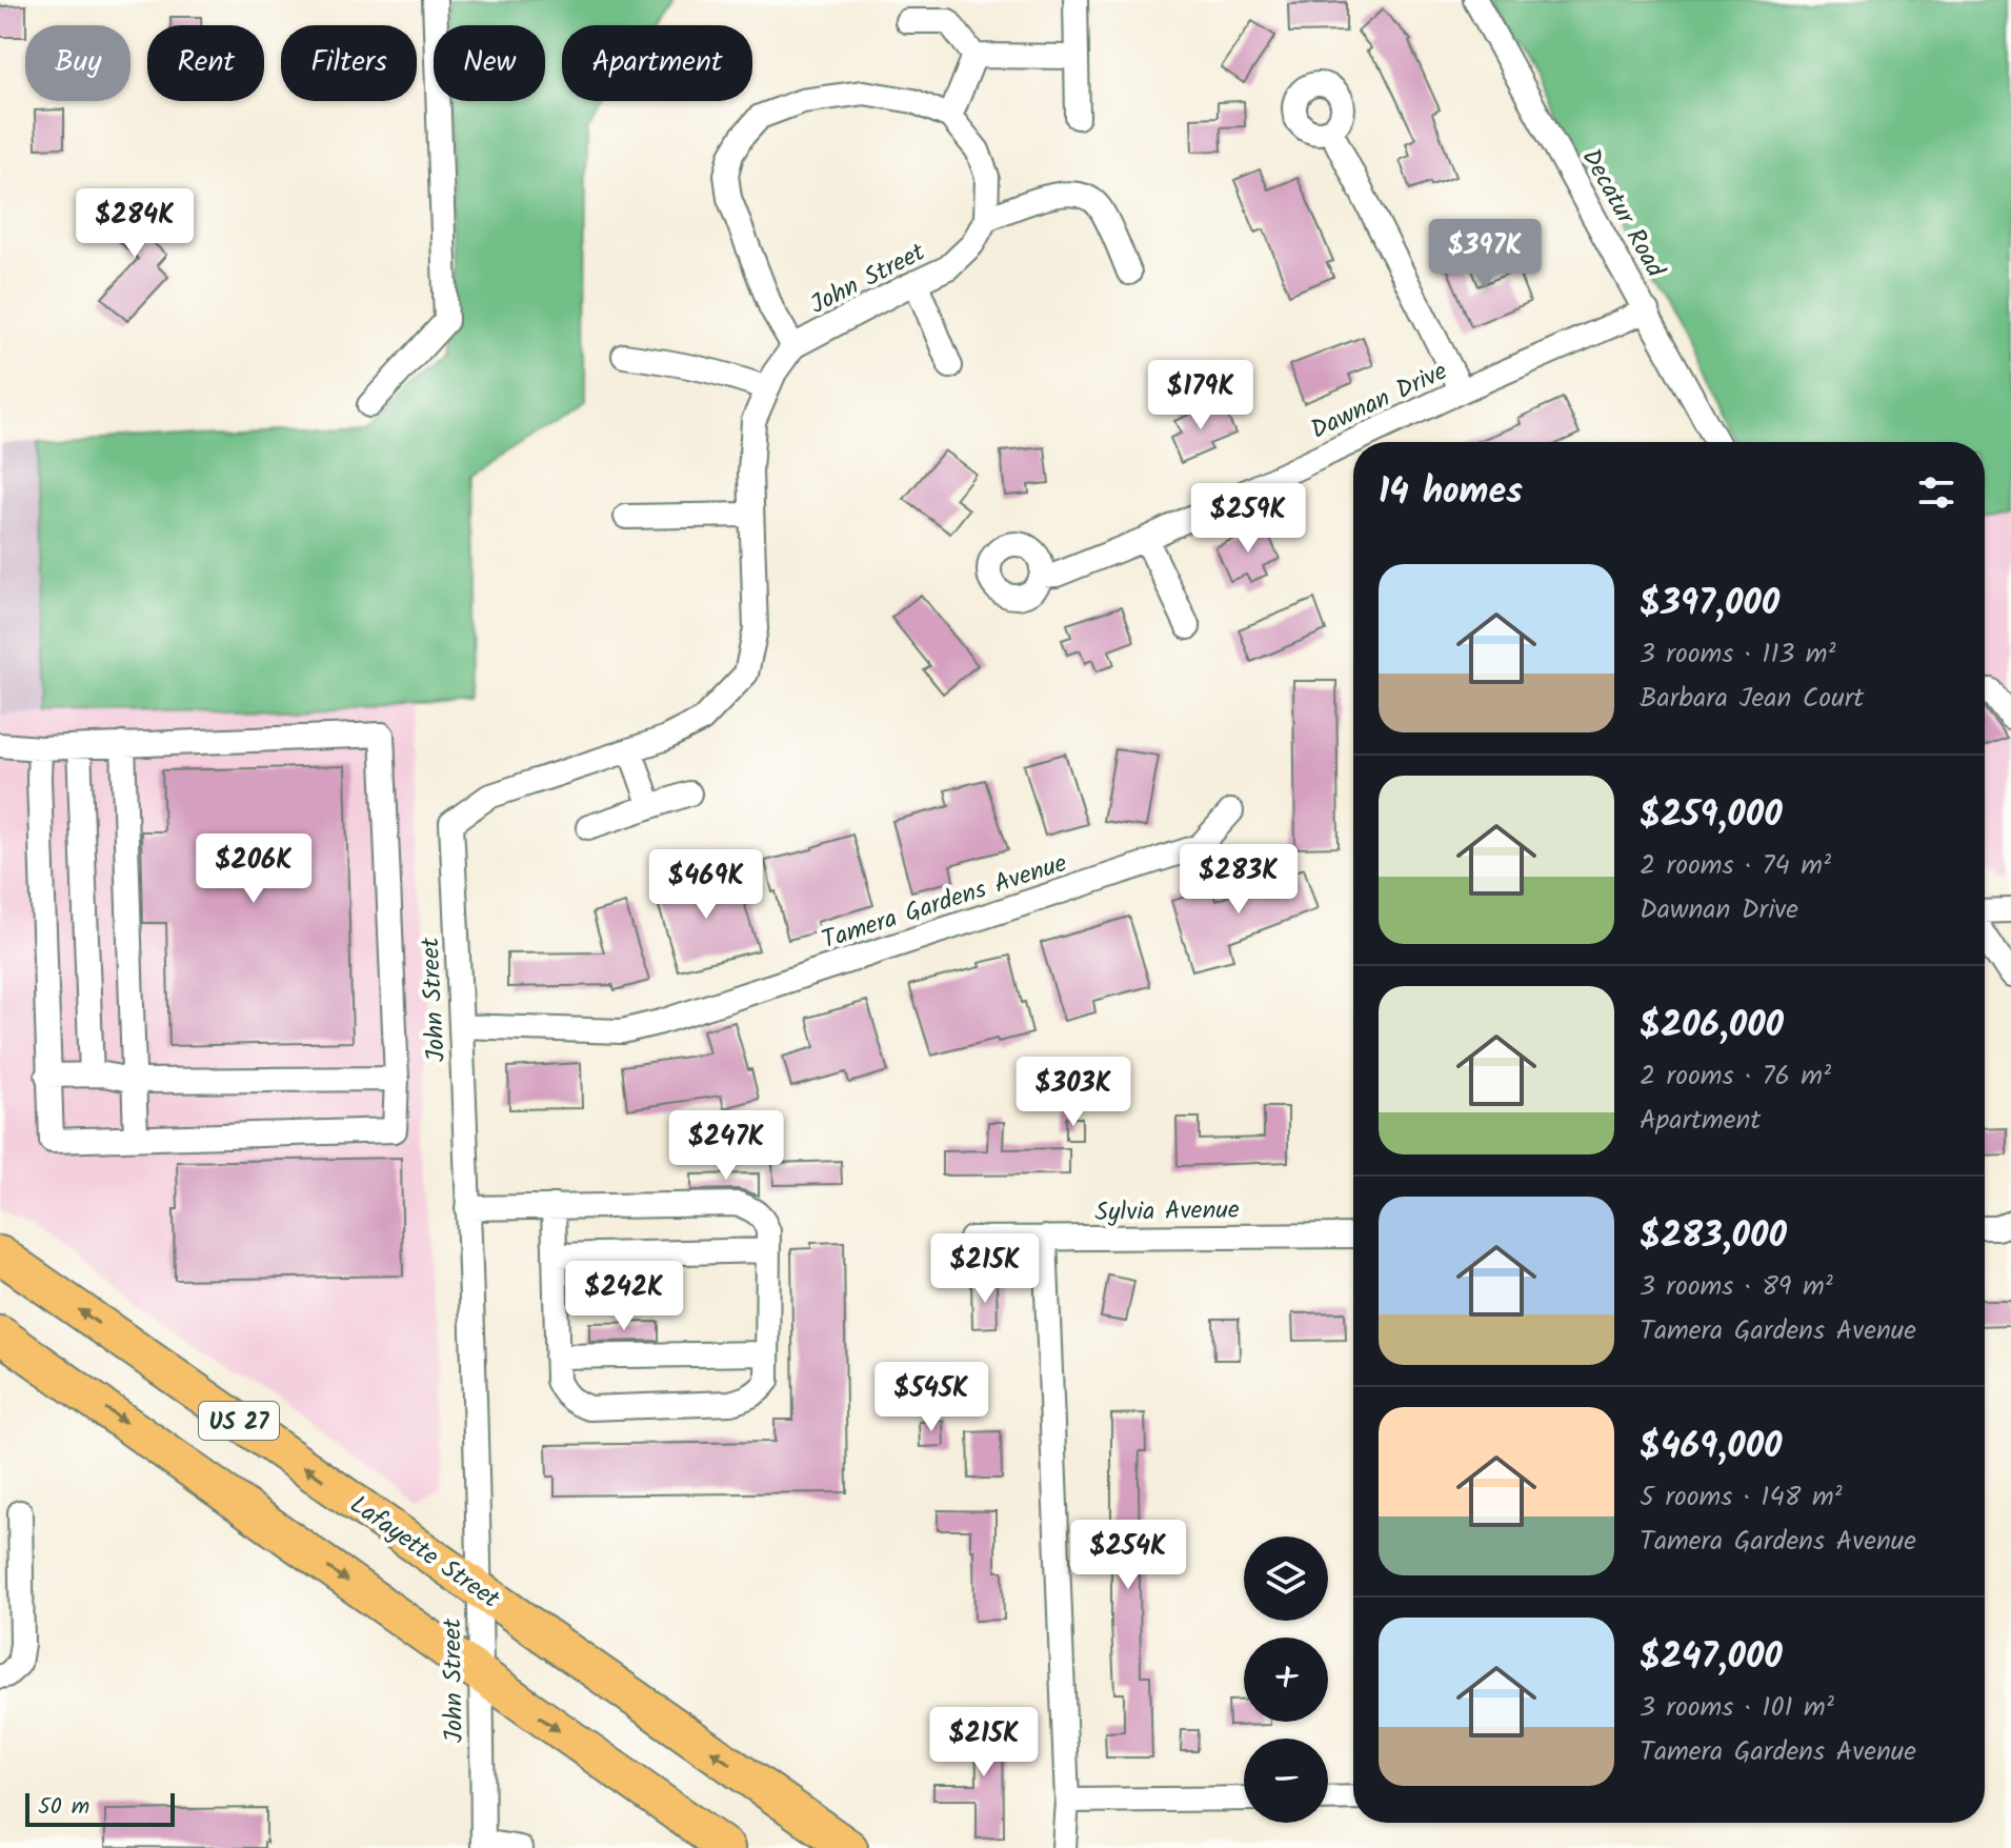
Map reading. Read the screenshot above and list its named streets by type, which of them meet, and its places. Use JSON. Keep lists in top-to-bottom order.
{
  "streets": {
    "highway": ["US 27", "Lafayette Street"],
    "street": [
      "Decatur Road",
      "John Street",
      "Dawnan Drive",
      "Tamera Gardens Avenue",
      "Sylvia Avenue"
    ]
  },
  "crossings": [
    ["Decatur Road", "Dawnan Drive"],
    ["John Street", "Tamera Gardens Avenue"],
    ["John Street", "US 27"],
    ["John Street", "Lafayette Street"]
  ],
  "scale_bar": "50 m",
  "page": {
    "chip": [
      "Buy",
      "Rent",
      "Filters",
      "New",
      "Apartment"
    ],
    "price": [
      "$284K",
      "$397K",
      "$179K",
      "$259K",
      "$206K",
      "$283K",
      "$469K",
      "$303K",
      "$247K",
      "$215K",
      "$242K",
      "$545K",
      "$254K",
      "$215K"
    ],
    "heading": "14 homes",
    "list": [
      {
        "name": "$397,000",
        "note": "3 rooms · 113 m² · Barbara Jean Court"
      },
      {
        "name": "$259,000",
        "note": "2 rooms · 74 m² · Dawnan Drive"
      },
      {
        "name": "$206,000",
        "note": "2 rooms · 76 m² · Apartment"
      },
      {
        "name": "$283,000",
        "note": "3 rooms · 89 m² · Tamera Gardens Avenue"
      },
      {
        "name": "$469,000",
        "note": "5 rooms · 148 m² · Tamera Gardens Avenue"
      },
      {
        "name": "$247,000",
        "note": "3 rooms · 101 m² · Tamera Gardens Avenue"
      }
    ],
    "map_buttons": ["+", "−"],
    "scale": "50 m"
  }
}
